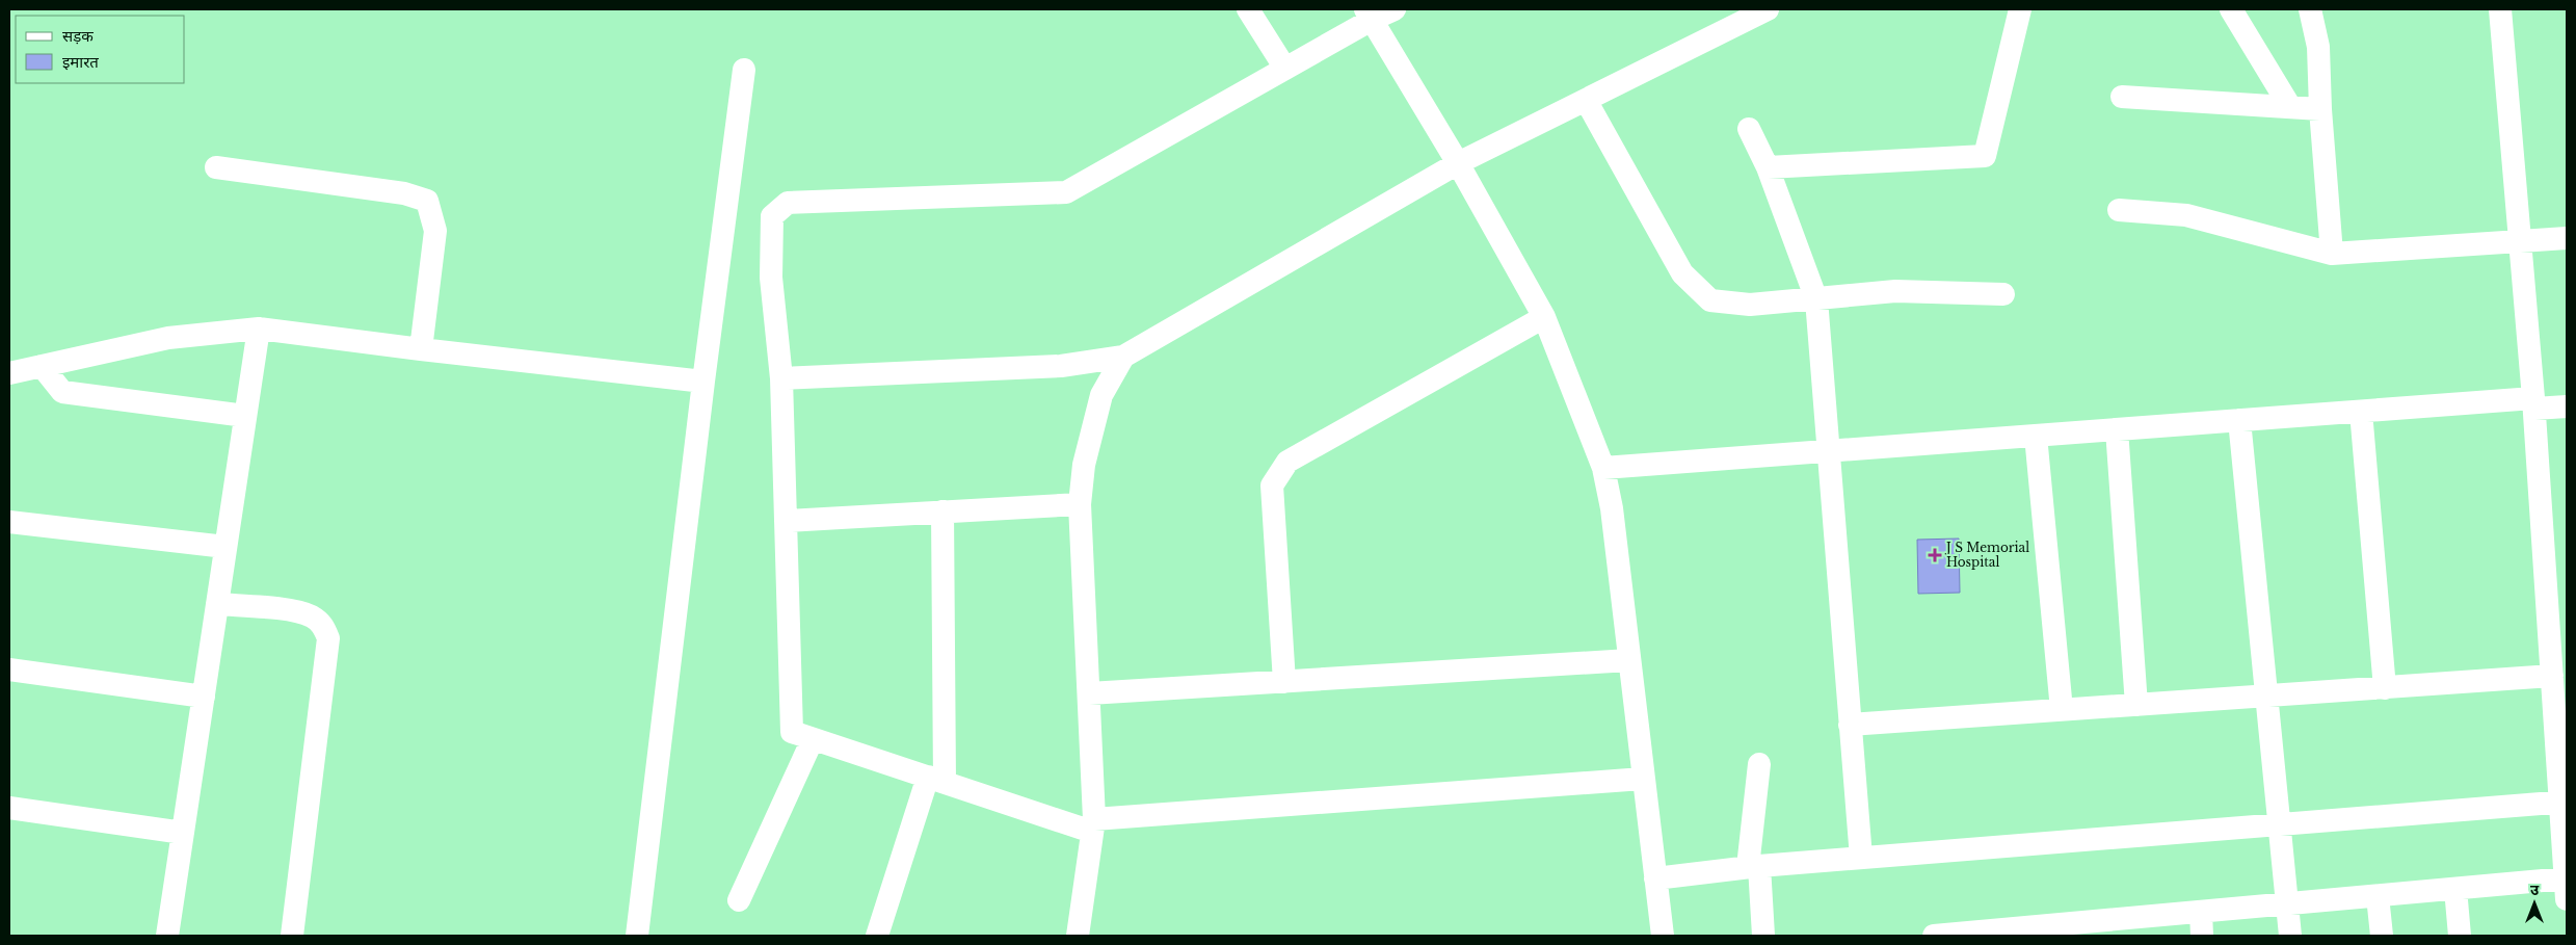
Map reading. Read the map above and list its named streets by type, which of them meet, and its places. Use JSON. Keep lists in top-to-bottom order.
{
  "places": {
    "health": ["J S Memorial Hospital"]
  },
  "legend": ["सड़क", "इमारत"],
  "north": "top"
}
